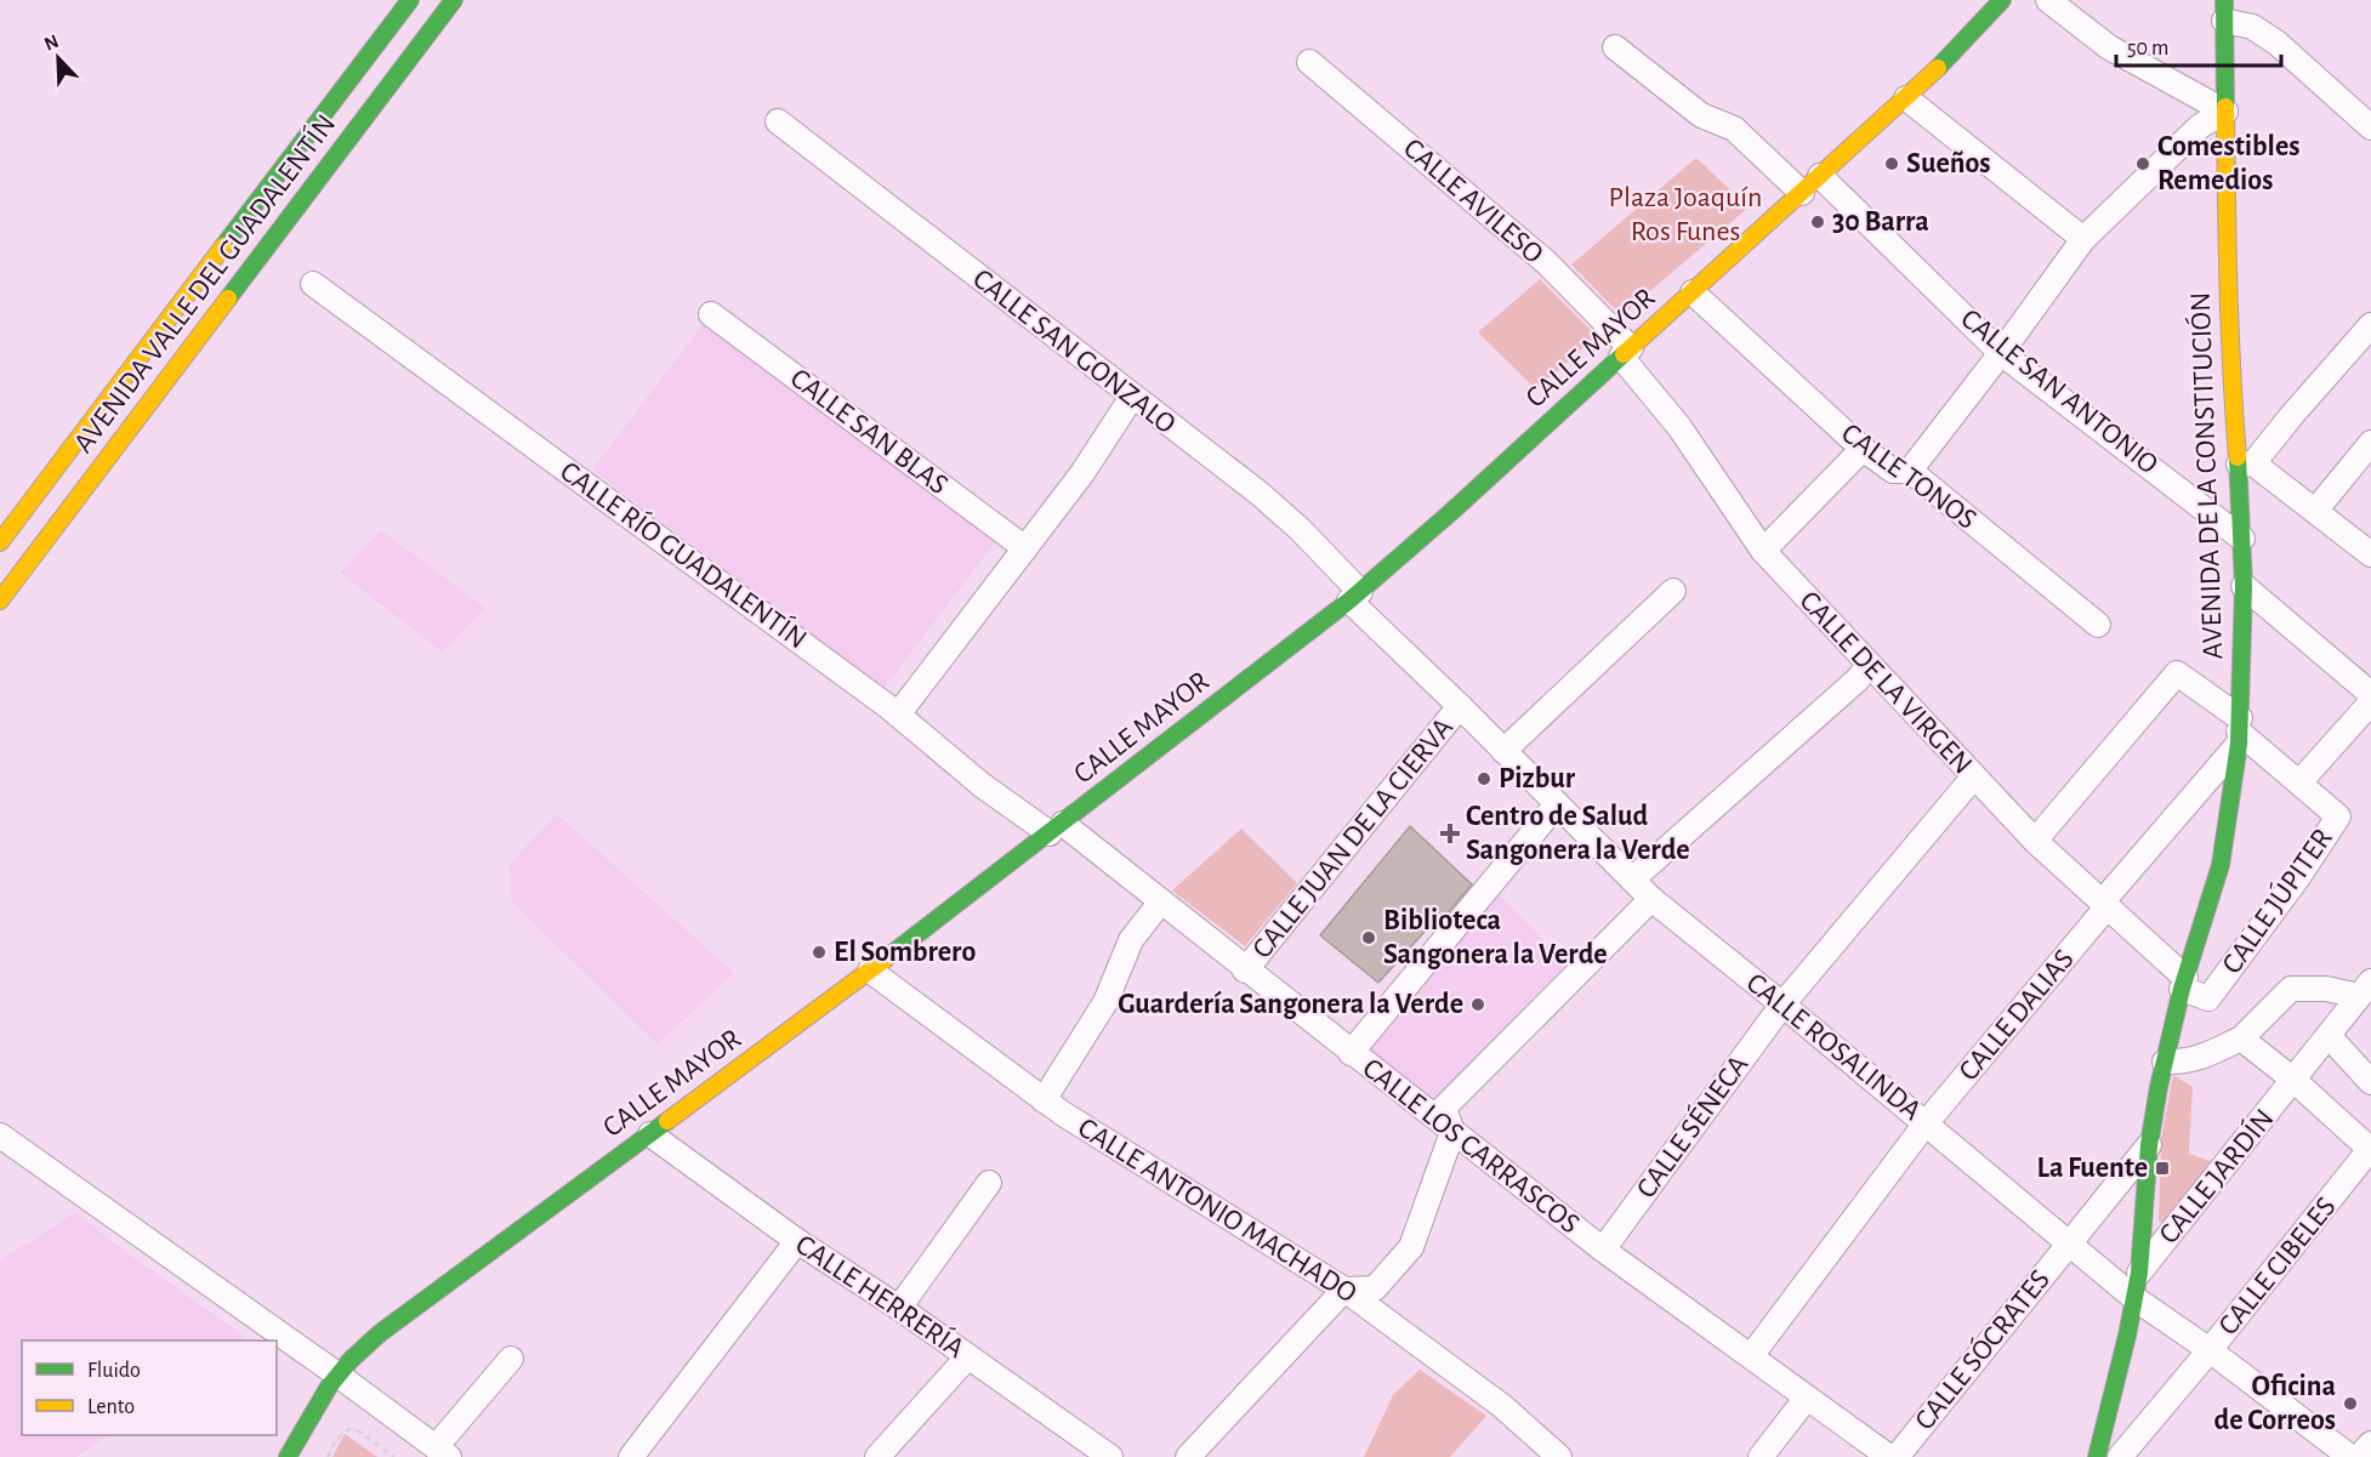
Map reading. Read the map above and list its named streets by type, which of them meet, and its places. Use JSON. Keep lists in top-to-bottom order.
{
  "streets": {
    "street": [
      "CALLE AVILESO",
      "AVENIDA VALLE DEL GUADALENTÍN",
      "CALLE MAYOR",
      "CALLE SAN GONZALO",
      "CALLE SAN ANTONIO",
      "CALLE SAN BLAS",
      "AVENIDA DE LA CONSTITUCIÓN",
      "CALLE TONOS",
      "CALLE RÍO GUADALENTÍN",
      "CALLE DE LA VIRGEN",
      "CALLE JUAN DE LA CIERVA",
      "CALLE JÚPITER",
      "CALLE DALIAS",
      "CALLE ROSALINDA",
      "CALLE SÉNECA",
      "CALLE LOS CARRASCOS",
      "CALLE JARDÍN",
      "CALLE ANTONIO MACHADO",
      "CALLE CIBELES",
      "CALLE HERRERÍA",
      "CALLE SÓCRATES"
    ]
  },
  "crossings": [
    ["CALLE AVILESO", "CALLE MAYOR"],
    ["CALLE AVILESO", "CALLE DE LA VIRGEN"],
    ["CALLE MAYOR", "CALLE SAN GONZALO"],
    ["CALLE MAYOR", "CALLE SAN ANTONIO"],
    ["CALLE MAYOR", "CALLE TONOS"],
    ["CALLE MAYOR", "CALLE RÍO GUADALENTÍN"],
    ["CALLE MAYOR", "CALLE DE LA VIRGEN"],
    ["CALLE MAYOR", "CALLE ROSALINDA"],
    ["CALLE MAYOR", "CALLE LOS CARRASCOS"],
    ["CALLE MAYOR", "CALLE ANTONIO MACHADO"],
    ["CALLE MAYOR", "CALLE HERRERÍA"],
    ["CALLE SAN GONZALO", "CALLE ROSALINDA"],
    ["CALLE SAN ANTONIO", "AVENIDA DE LA CONSTITUCIÓN"],
    ["AVENIDA DE LA CONSTITUCIÓN", "CALLE DE LA VIRGEN"],
    ["AVENIDA DE LA CONSTITUCIÓN", "CALLE JÚPITER"],
    ["AVENIDA DE LA CONSTITUCIÓN", "CALLE DALIAS"],
    ["AVENIDA DE LA CONSTITUCIÓN", "CALLE ROSALINDA"],
    ["AVENIDA DE LA CONSTITUCIÓN", "CALLE JARDÍN"],
    ["AVENIDA DE LA CONSTITUCIÓN", "CALLE SÓCRATES"],
    ["CALLE RÍO GUADALENTÍN", "CALLE LOS CARRASCOS"],
    ["CALLE DE LA VIRGEN", "CALLE JÚPITER"],
    ["CALLE DE LA VIRGEN", "CALLE DALIAS"],
    ["CALLE DE LA VIRGEN", "CALLE SÉNECA"],
    ["CALLE JUAN DE LA CIERVA", "CALLE ROSALINDA"],
    ["CALLE JUAN DE LA CIERVA", "CALLE LOS CARRASCOS"],
    ["CALLE JÚPITER", "CALLE DALIAS"],
    ["CALLE DALIAS", "CALLE ROSALINDA"],
    ["CALLE DALIAS", "CALLE LOS CARRASCOS"],
    ["CALLE ROSALINDA", "CALLE SÉNECA"],
    ["CALLE ROSALINDA", "CALLE CIBELES"],
    ["CALLE ROSALINDA", "CALLE SÓCRATES"],
    ["CALLE SÉNECA", "CALLE LOS CARRASCOS"]
  ],
  "parks": ["Plaza Joaquín Ros Funes"],
  "places": {
    "other": [
      "Sueños",
      "Comestibles Remedios",
      "30 Barra",
      "Pizbur",
      "Biblioteca Sangonera la Verde",
      "El Sombrero",
      "Guardería Sangonera la Verde",
      "Oficina de Correos"
    ],
    "health": ["Centro de Salud Sangonera la Verde"],
    "transit": ["La Fuente"]
  },
  "legend": ["Fluido", "Lento"],
  "scale_bar": "50 m",
  "north": "top left"
}
